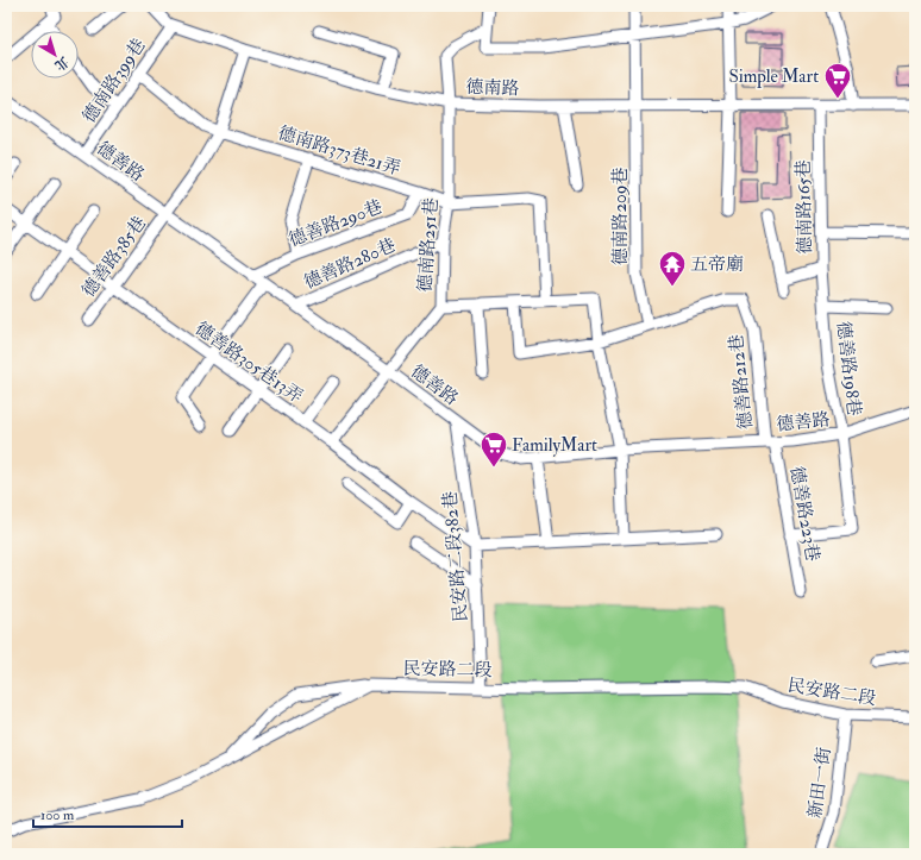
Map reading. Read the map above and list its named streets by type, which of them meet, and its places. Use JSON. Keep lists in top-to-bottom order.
{
  "streets": {
    "street": [
      "德南路399巷",
      "德南路",
      "德南路373巷21弄",
      "德善路",
      "德南路165巷",
      "德南路209巷",
      "德善路290巷",
      "德南路251巷",
      "德善路385巷",
      "德善路280巷",
      "德善路305巷13弄",
      "德善路198巷",
      "德善路212巷",
      "德善路223巷",
      "民安路二段382巷",
      "民安路二段",
      "新田一街"
    ]
  },
  "crossings": [
    ["德南路399巷", "德南路"],
    ["德南路399巷", "德南路373巷21弄"],
    ["德南路399巷", "德善路"],
    ["德南路", "德南路165巷"],
    ["德南路", "德南路209巷"],
    ["德南路", "德南路251巷"],
    ["德南路", "德善路385巷"],
    ["德南路373巷21弄", "德善路290巷"],
    ["德南路373巷21弄", "德南路251巷"],
    ["德南路373巷21弄", "德善路385巷"],
    ["德善路", "德善路290巷"],
    ["德善路", "德南路251巷"],
    ["德善路", "德善路385巷"],
    ["德善路", "德善路280巷"],
    ["德善路", "德善路198巷"],
    ["德善路", "德善路212巷"],
    ["德善路", "德善路223巷"],
    ["德善路", "民安路二段382巷"],
    ["德南路165巷", "德善路198巷"],
    ["德南路209巷", "德善路212巷"],
    ["德南路251巷", "德善路280巷"],
    ["德南路251巷", "德善路305巷13弄"],
    ["德善路385巷", "德善路305巷13弄"],
    ["德善路305巷13弄", "民安路二段382巷"],
    ["德善路198巷", "德善路223巷"],
    ["德善路212巷", "德善路223巷"],
    ["民安路二段382巷", "民安路二段"],
    ["民安路二段", "新田一街"]
  ],
  "places": {
    "supermarket": ["Simple Mart", "FamilyMart"],
    "temple": ["五帝廟"]
  },
  "scale_bar": "100 m",
  "north": "bottom right"
}
